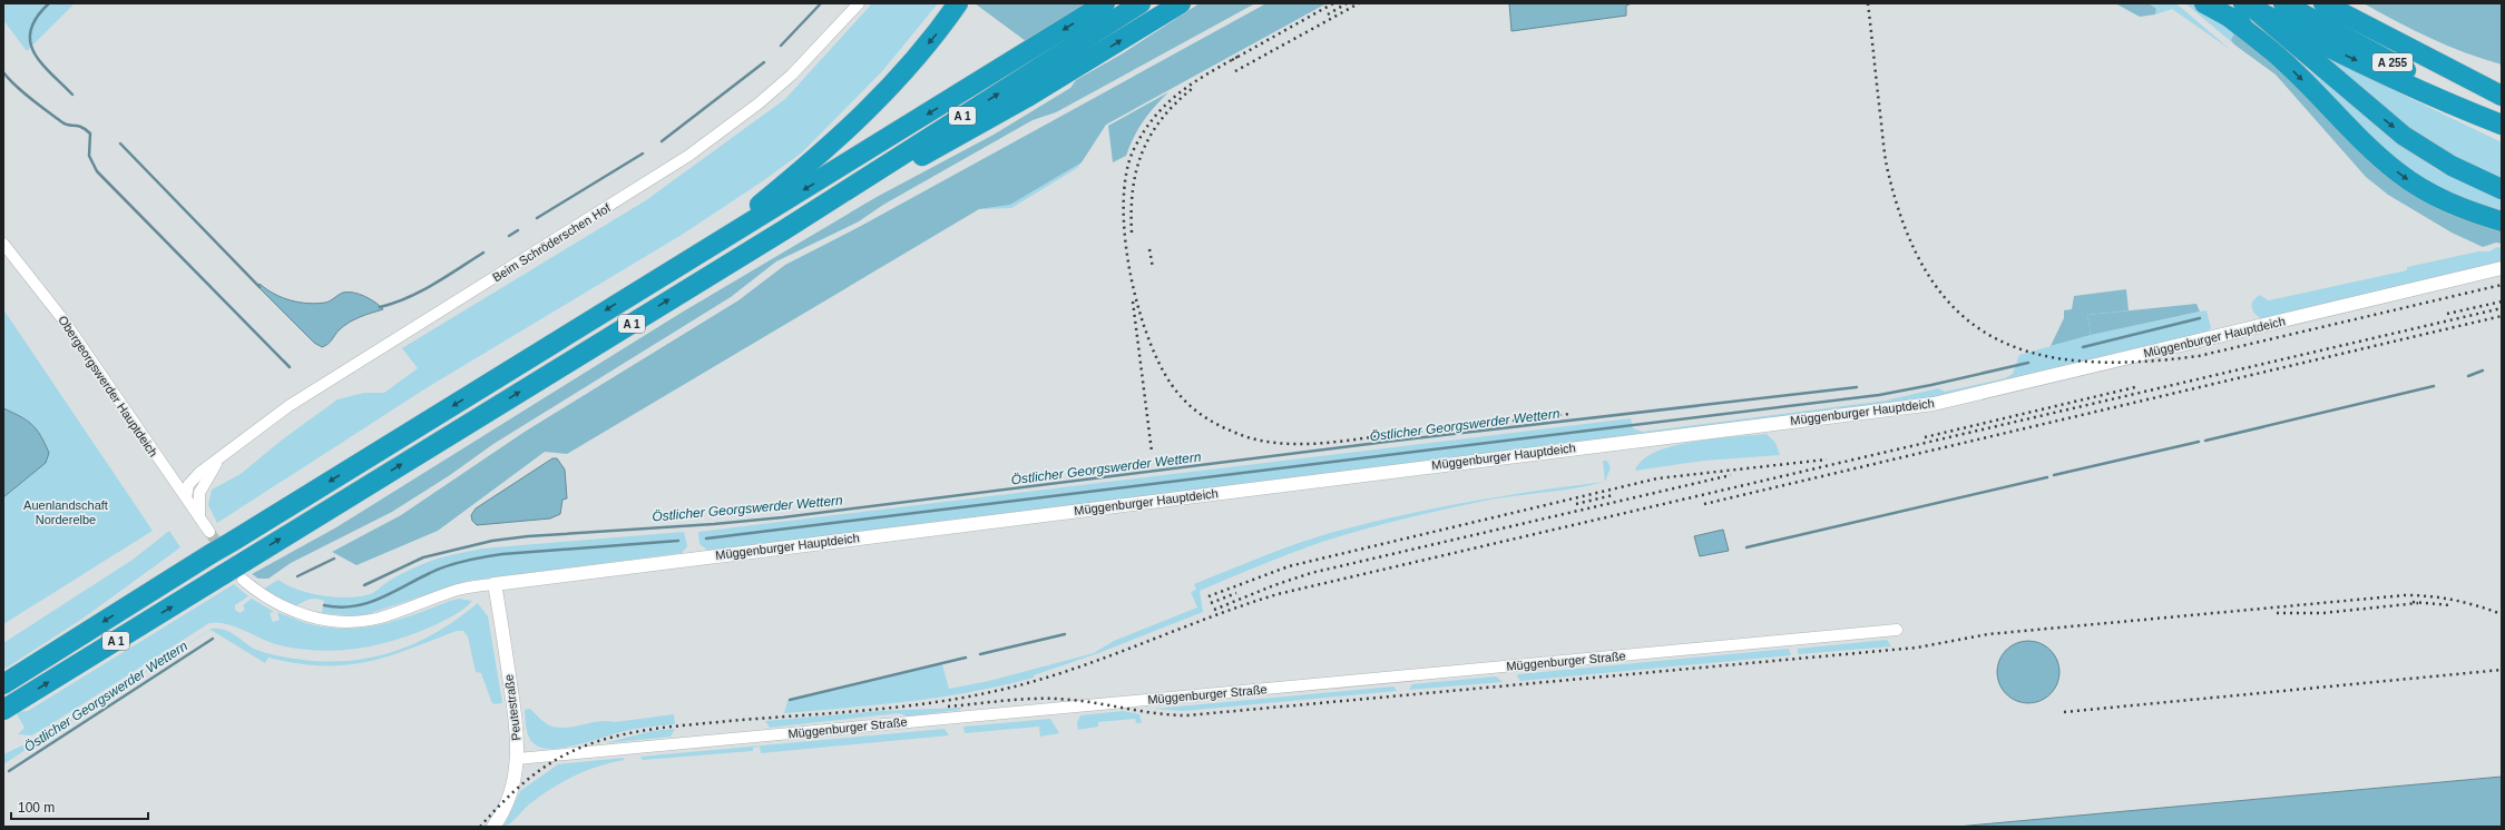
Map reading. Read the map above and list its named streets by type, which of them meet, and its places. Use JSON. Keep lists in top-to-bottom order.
{
  "streets": {
    "highway": ["A 255", "A 1"],
    "street": [
      "Beim Schröderschen Hof",
      "Müggenburger Hauptdeich",
      "Obergeorgswerder Hauptdeich",
      "Müggenburger Straße",
      "Peutestraße"
    ]
  },
  "crossings": [
    ["Beim Schröderschen Hof", "Obergeorgswerder Hauptdeich"],
    ["Müggenburger Hauptdeich", "Peutestraße"],
    ["Müggenburger Straße", "Peutestraße"]
  ],
  "water": ["Östlicher Georgswerder Wettern"],
  "parks": ["Auenlandschaft Norderelbe"],
  "scale_bar": "100 m"
}
